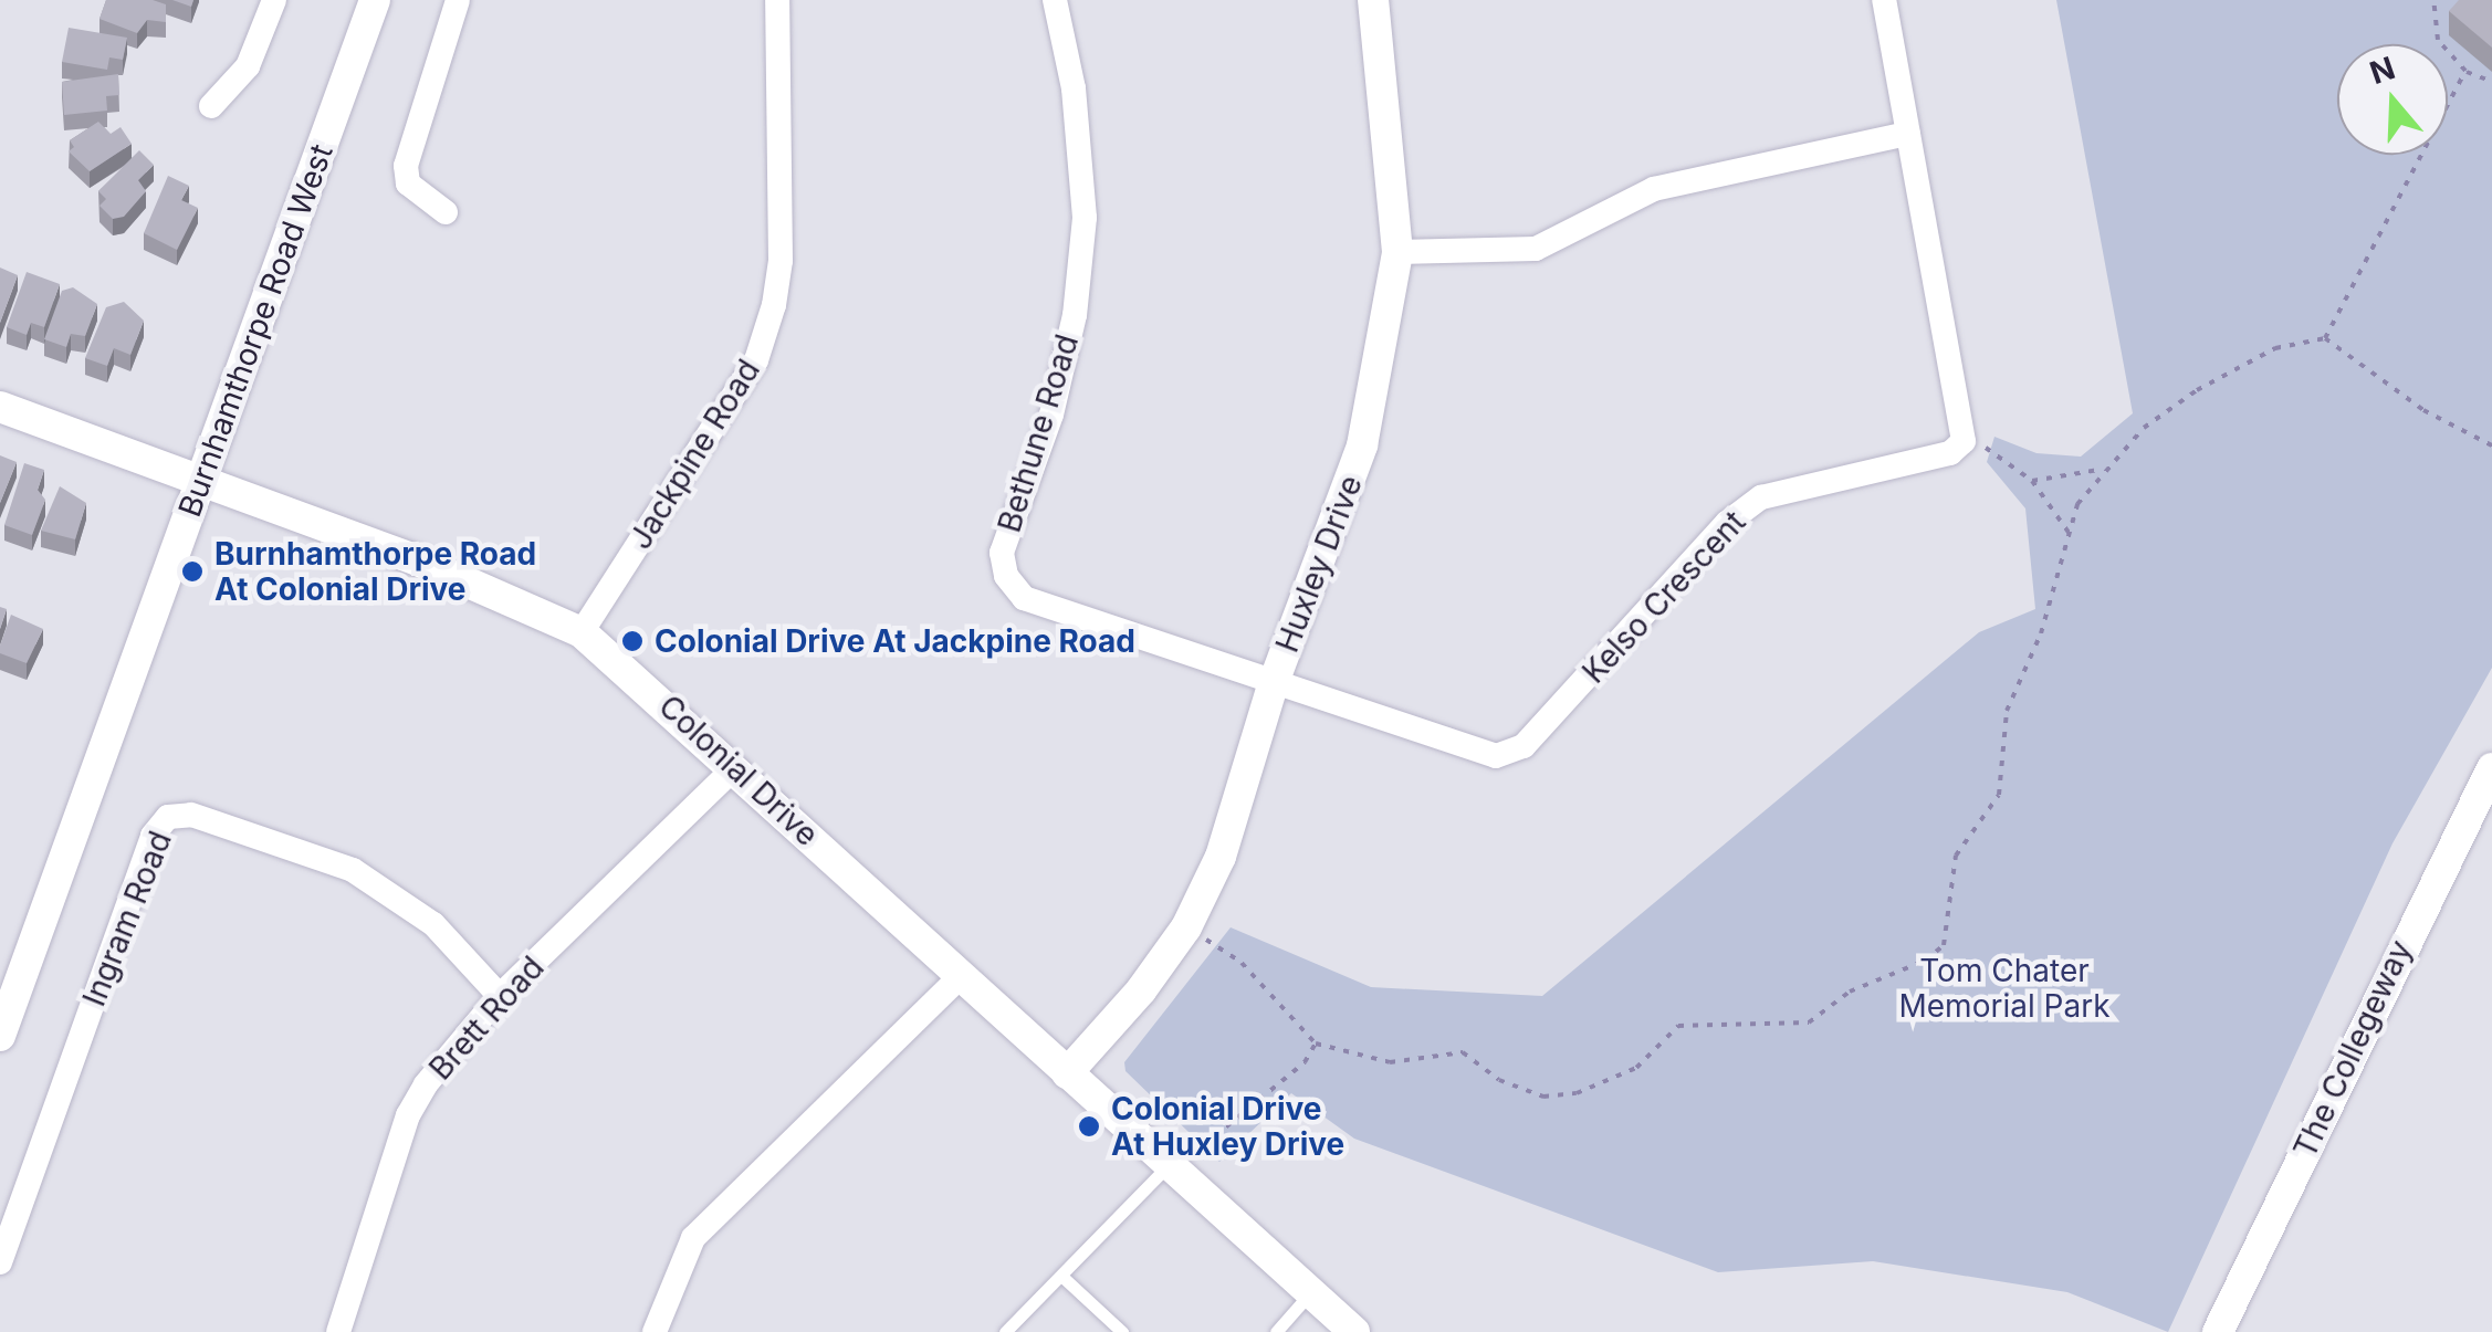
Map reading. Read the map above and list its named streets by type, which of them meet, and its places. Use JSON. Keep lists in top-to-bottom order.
{
  "streets": {
    "street": [
      "Burnhamthorpe Road West",
      "Bethune Road",
      "Jackpine Road",
      "Huxley Drive",
      "Kelso Crescent",
      "Colonial Drive",
      "Ingram Road",
      "Brett Road",
      "The Collegeway"
    ]
  },
  "crossings": [
    ["Burnhamthorpe Road West", "Colonial Drive"],
    ["Bethune Road", "Huxley Drive"],
    ["Bethune Road", "Kelso Crescent"],
    ["Jackpine Road", "Colonial Drive"],
    ["Huxley Drive", "Kelso Crescent"],
    ["Huxley Drive", "Colonial Drive"],
    ["Colonial Drive", "Brett Road"],
    ["Ingram Road", "Brett Road"]
  ],
  "parks": ["Tom Chater Memorial Park"],
  "places": ["Burnhamthorpe Road At Colonial Drive", "Colonial Drive At Jackpine Road", "Colonial Drive At Huxley Drive"],
  "north": "top"
}
